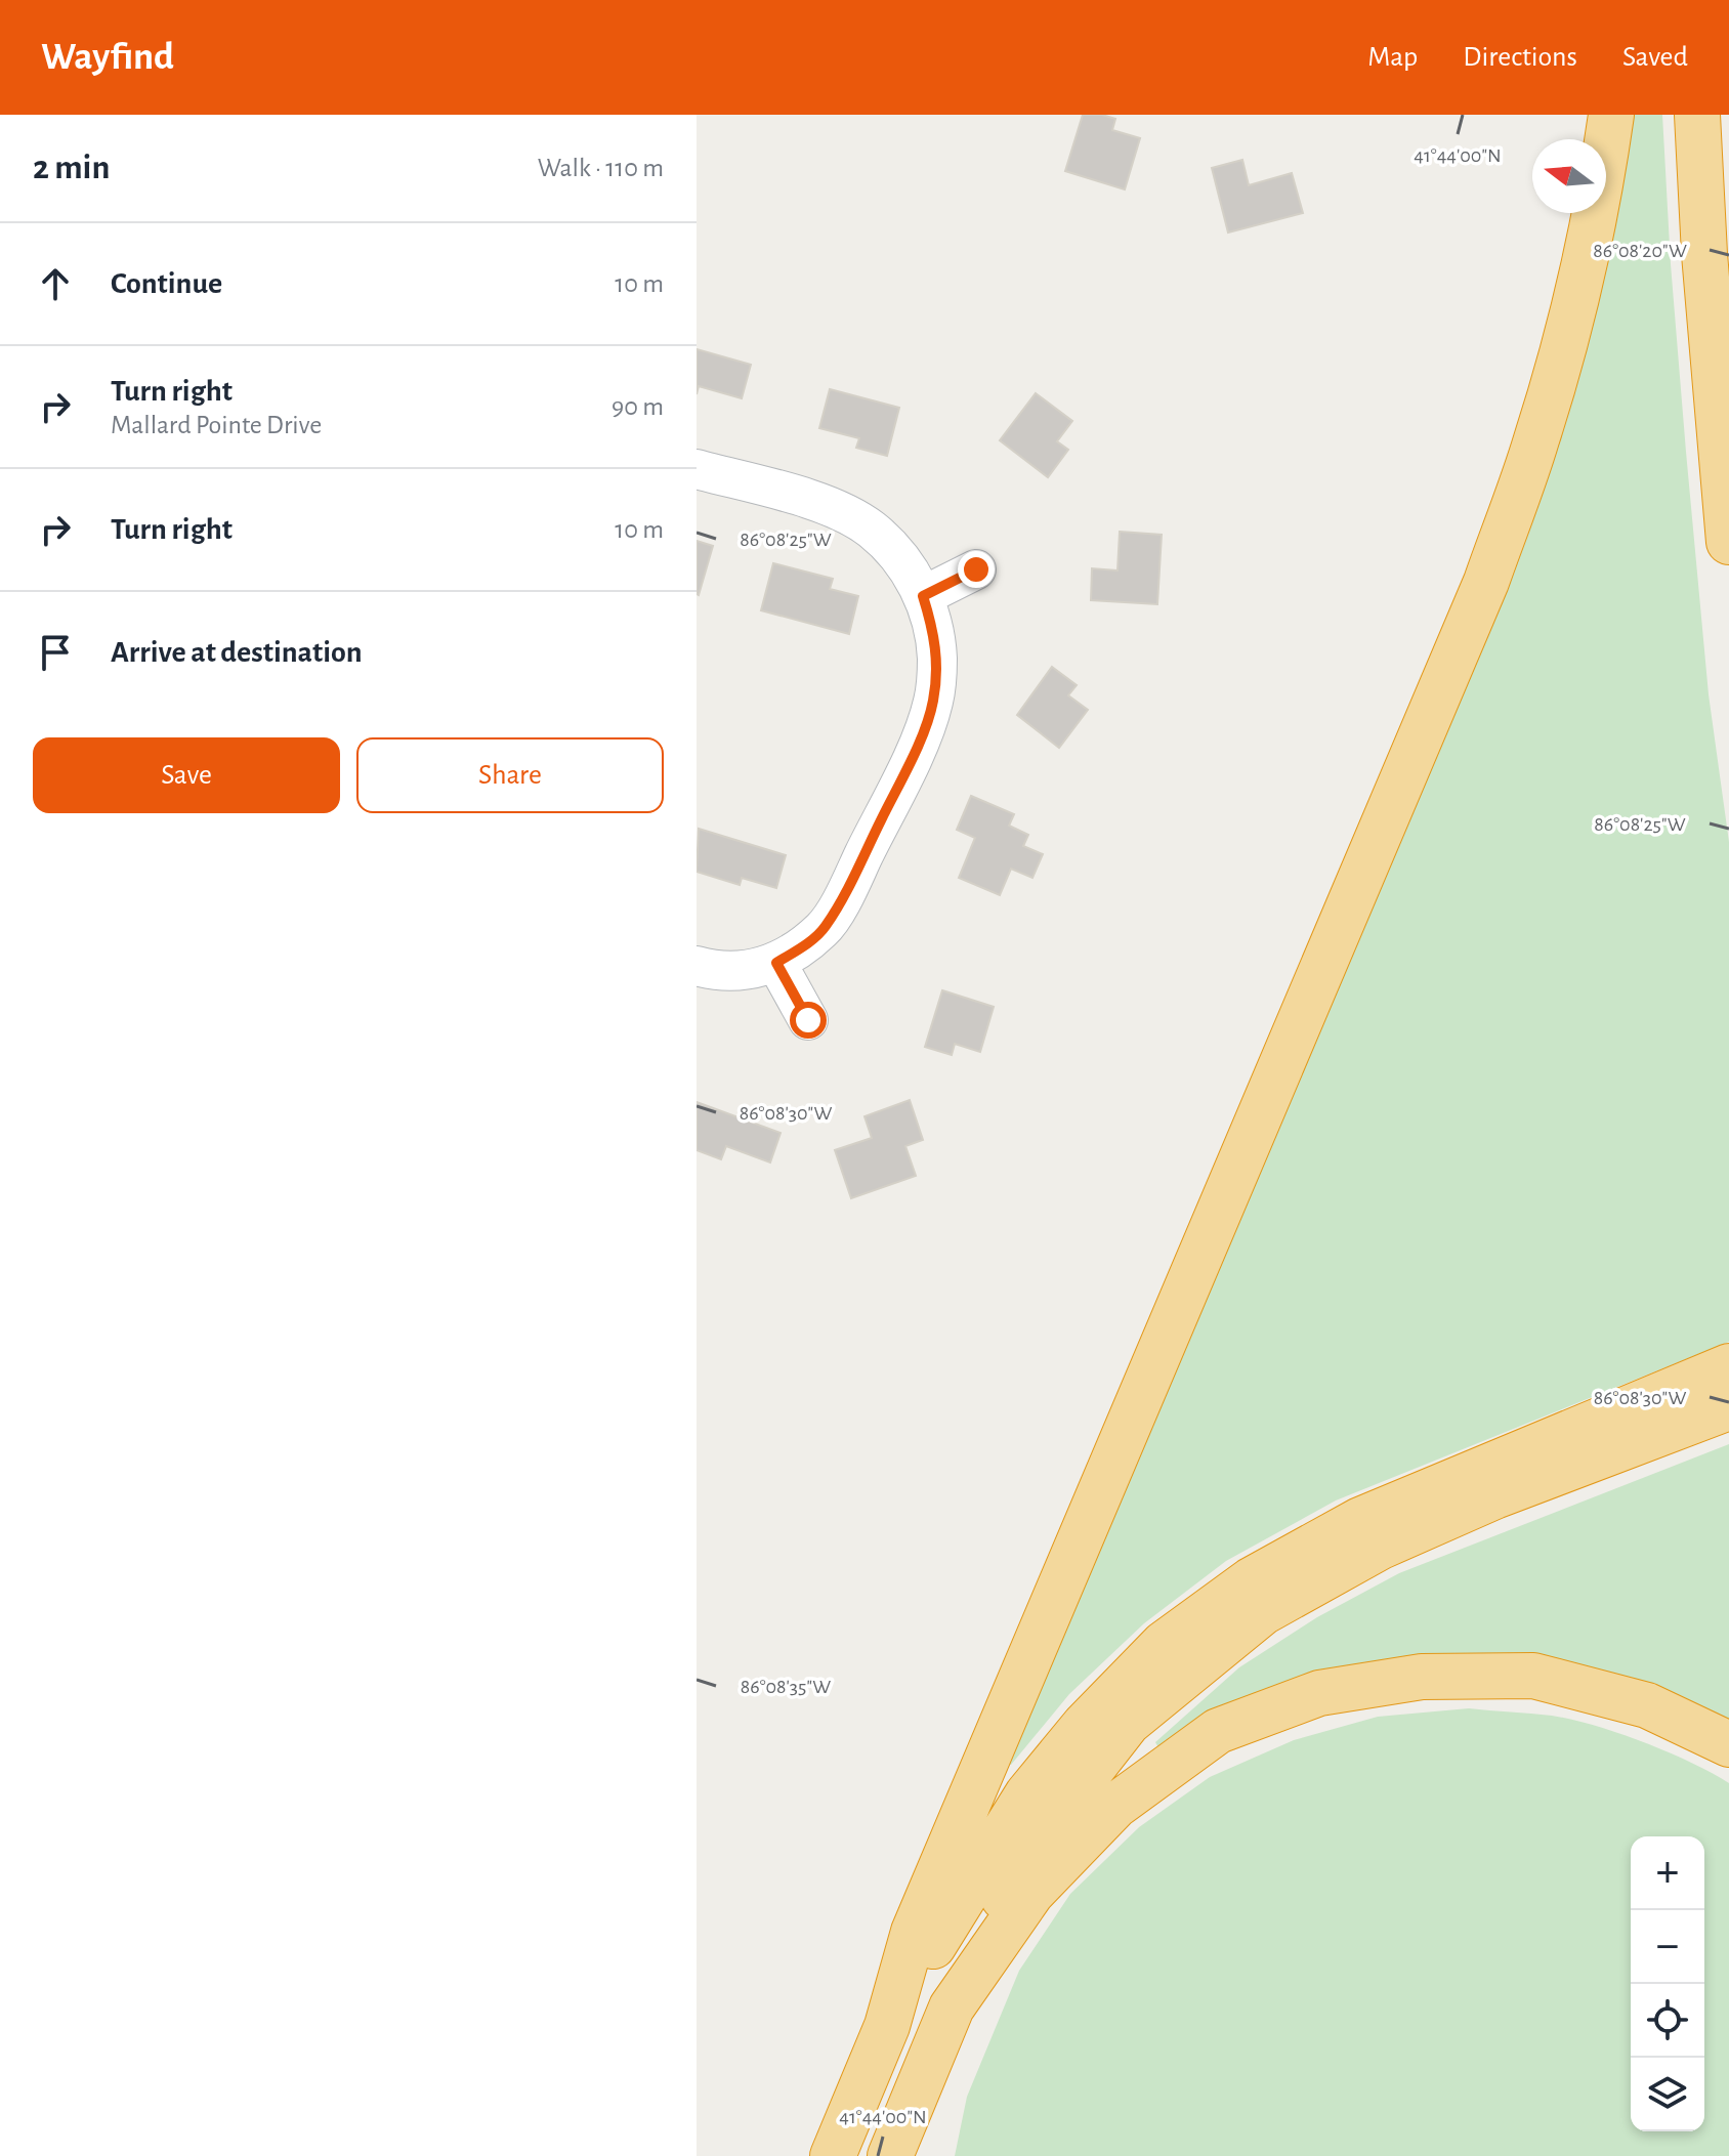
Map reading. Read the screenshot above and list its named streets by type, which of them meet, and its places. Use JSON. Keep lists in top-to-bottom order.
{
  "north": "left",
  "page": {
    "header": "Wayfind",
    "nav": ["Map", "Directions", "Saved"],
    "heading": ["2 min", "Walk · 110 m"],
    "list": [
      ["Continue", "10 m"],
      ["Turn right", "Mallard Pointe Drive", "90 m"],
      ["Turn right", "10 m"],
      "Arrive at destination"
    ],
    "buttons": ["Save", "Share"],
    "map_buttons": ["+", "−"]
  },
  "coordinates": [
    "41°44'00\"N",
    "86°08'20\"W",
    "86°08'25\"W",
    "86°08'30\"W",
    "86°08'35\"W"
  ]
}
